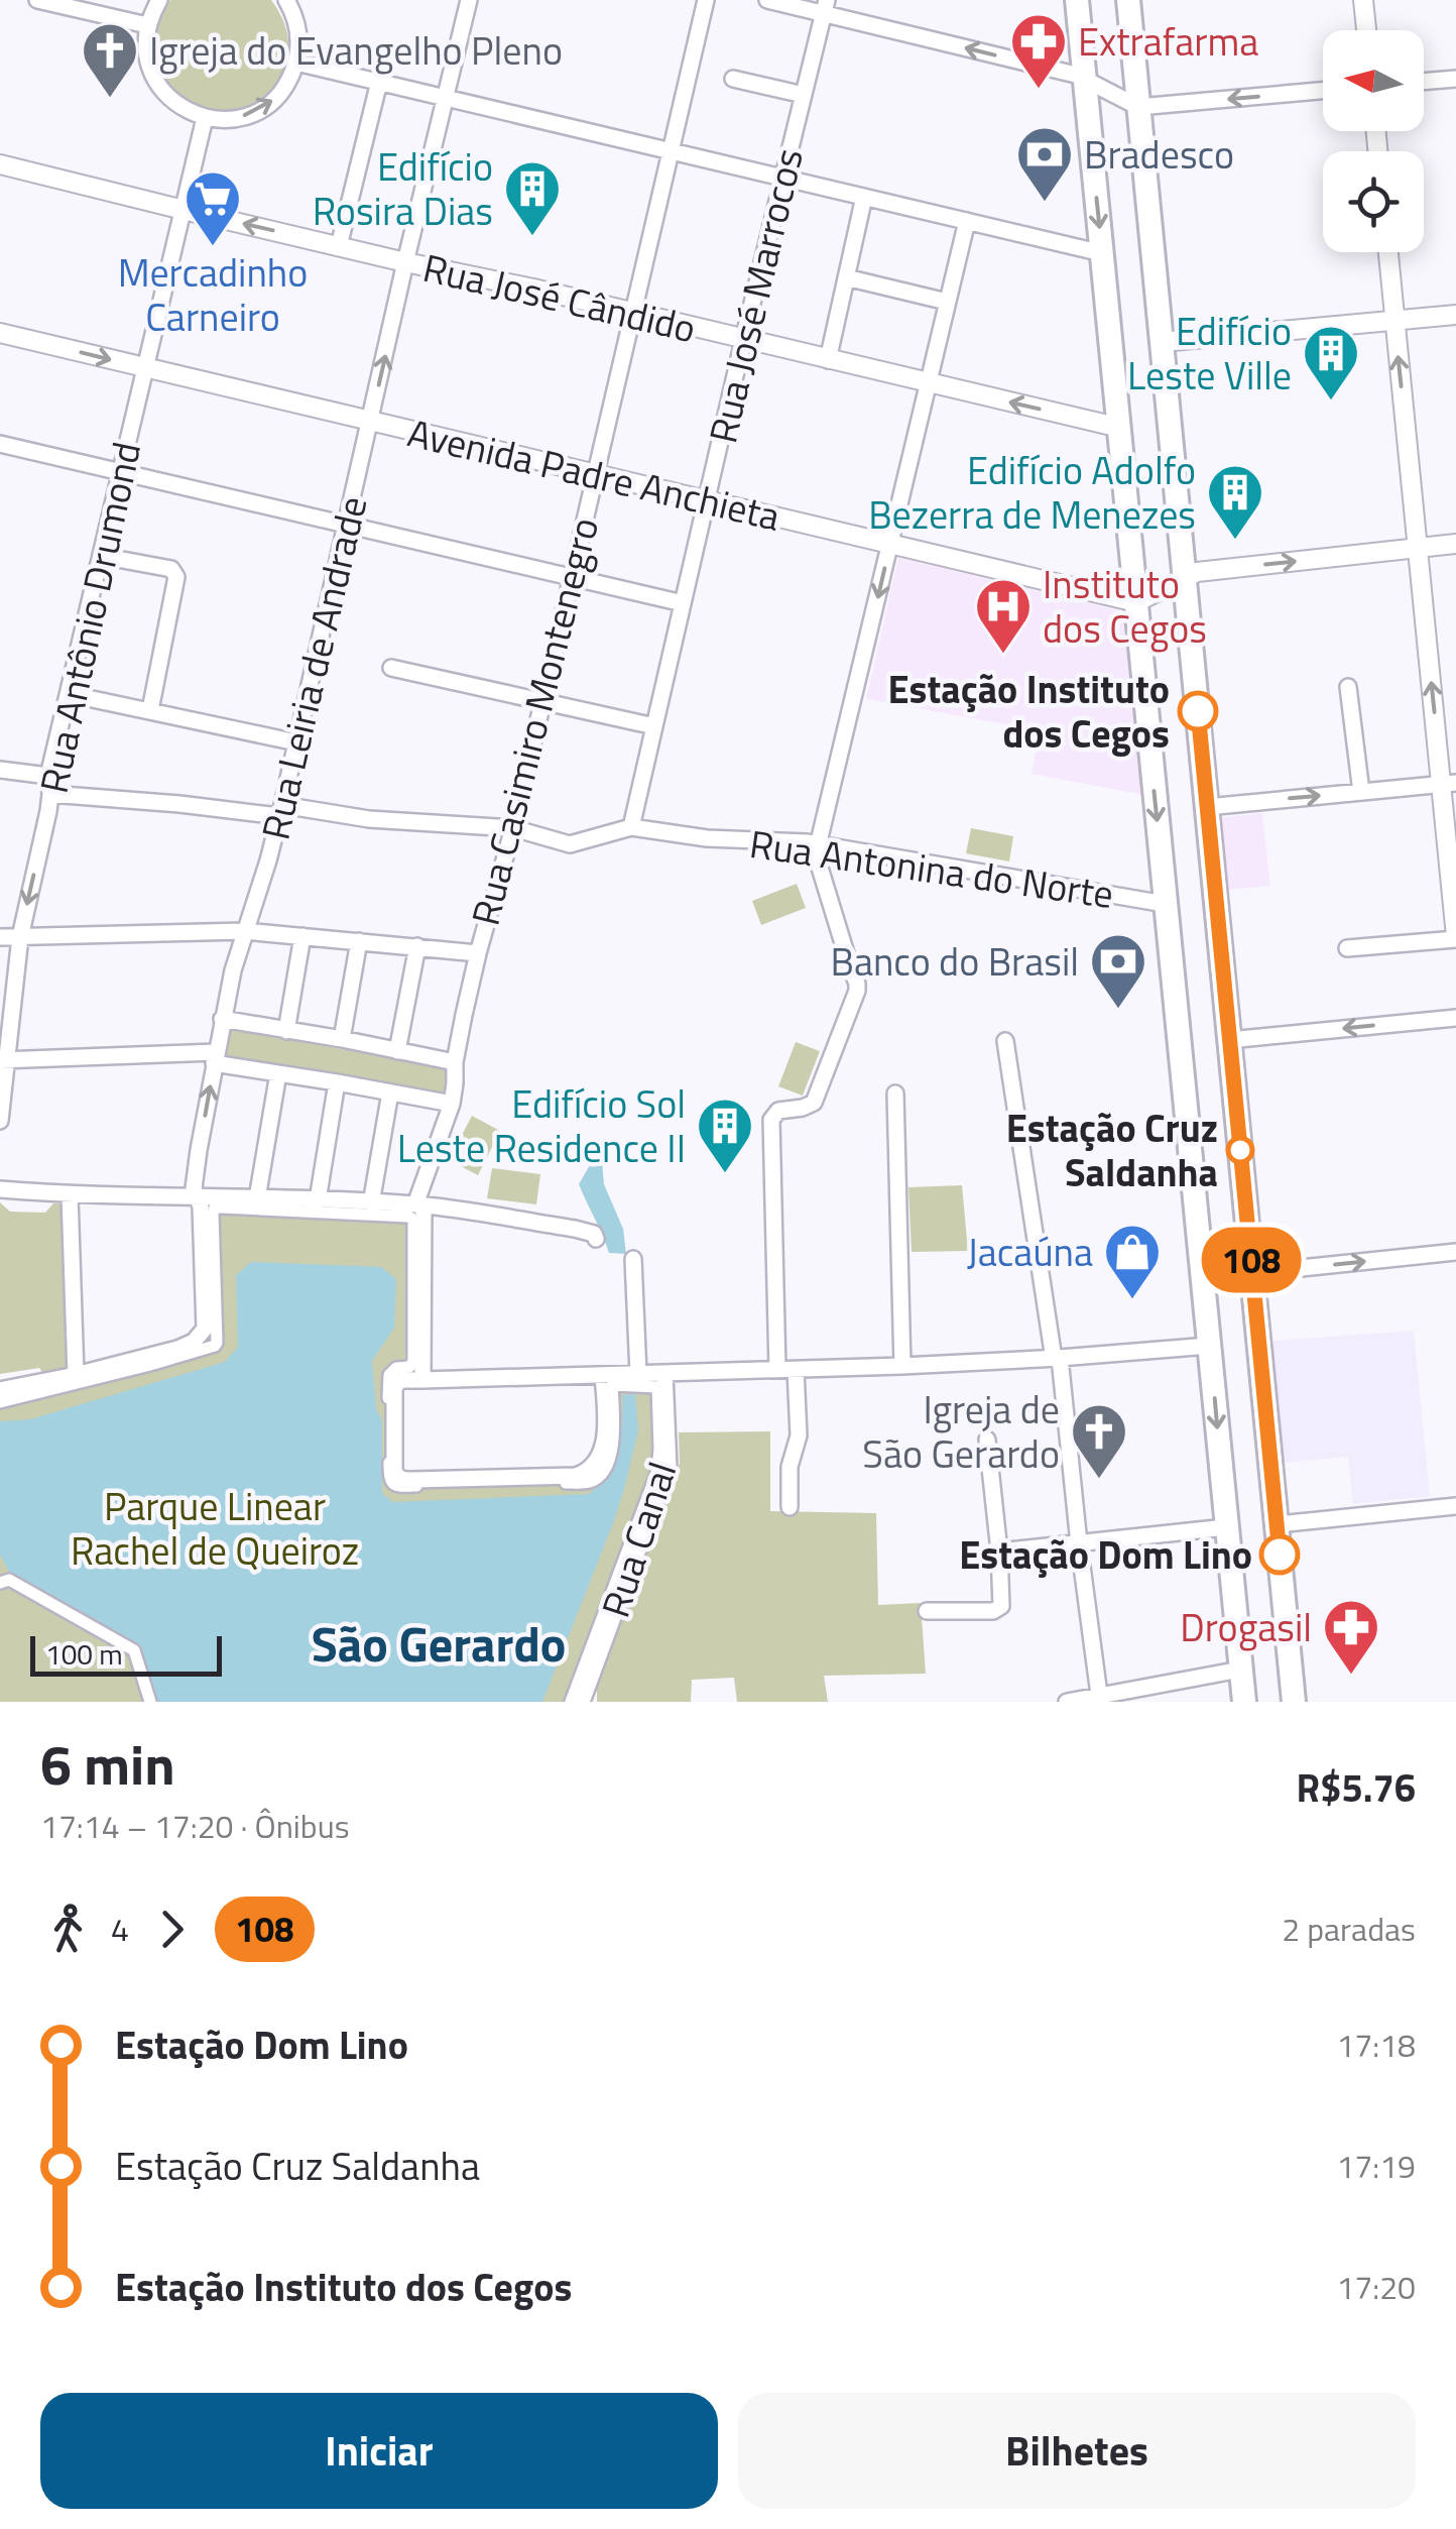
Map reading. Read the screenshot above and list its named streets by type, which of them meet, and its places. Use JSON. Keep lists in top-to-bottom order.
{
  "streets": {
    "street": [
      "Rua José Marrocos",
      "Rua José Cândido",
      "Avenida Padre Anchieta",
      "Rua Antônio Drumond",
      "Rua Leiria de Andrade",
      "Rua Casimiro Montenegro",
      "Rua Antonina do Norte",
      "Rua Canal"
    ]
  },
  "crossings": [
    ["Rua José Marrocos", "Rua José Cândido"],
    ["Rua José Marrocos", "Avenida Padre Anchieta"],
    ["Rua José Marrocos", "Rua Antonina do Norte"],
    ["Rua José Cândido", "Rua Antônio Drumond"],
    ["Rua José Cândido", "Rua Leiria de Andrade"],
    ["Rua José Cândido", "Rua Casimiro Montenegro"],
    ["Avenida Padre Anchieta", "Rua Antônio Drumond"],
    ["Avenida Padre Anchieta", "Rua Leiria de Andrade"],
    ["Avenida Padre Anchieta", "Rua Casimiro Montenegro"],
    ["Rua Antônio Drumond", "Rua Antonina do Norte"],
    ["Rua Leiria de Andrade", "Rua Antonina do Norte"],
    ["Rua Casimiro Montenegro", "Rua Antonina do Norte"]
  ],
  "districts": ["São Gerardo"],
  "parks": ["Parque Linear Rachel de Queiroz"],
  "places": {
    "pharmacy": ["Extrafarma", "Drogasil"],
    "church": ["Igreja do Evangelho Pleno", "Igreja de São Gerardo"],
    "bank": ["Bradesco", "Banco do Brasil"],
    "building": [
      "Edifício Rosira Dias",
      "Edifício Leste Ville",
      "Edifício Adolfo Bezerra de Menezes",
      "Edifício Sol Leste Residence II"
    ],
    "supermarket": ["Mercadinho Carneiro"],
    "hospital": ["Instituto dos Cegos"],
    "other": ["Estação Instituto dos Cegos", "Estação Cruz Saldanha", "Estação Dom Lino"],
    "shop": ["Jacaúna"]
  },
  "lines": ["bus line 108"],
  "scale_bar": "100 m",
  "north": "left",
  "page": {
    "on_map": "108",
    "scale": "100 m",
    "heading": ["6 min", "17:14 – 17:20 · Ônibus", "R$5.76"],
    "legs": ["4", "108", "2 paradas"],
    "list": [
      {
        "name": "Estação Dom Lino",
        "value": "17:18"
      },
      {
        "name": "Estação Cruz Saldanha",
        "value": "17:19"
      },
      {
        "name": "Estação Instituto dos Cegos",
        "value": "17:20"
      }
    ],
    "buttons": ["Iniciar", "Bilhetes"]
  }
}
